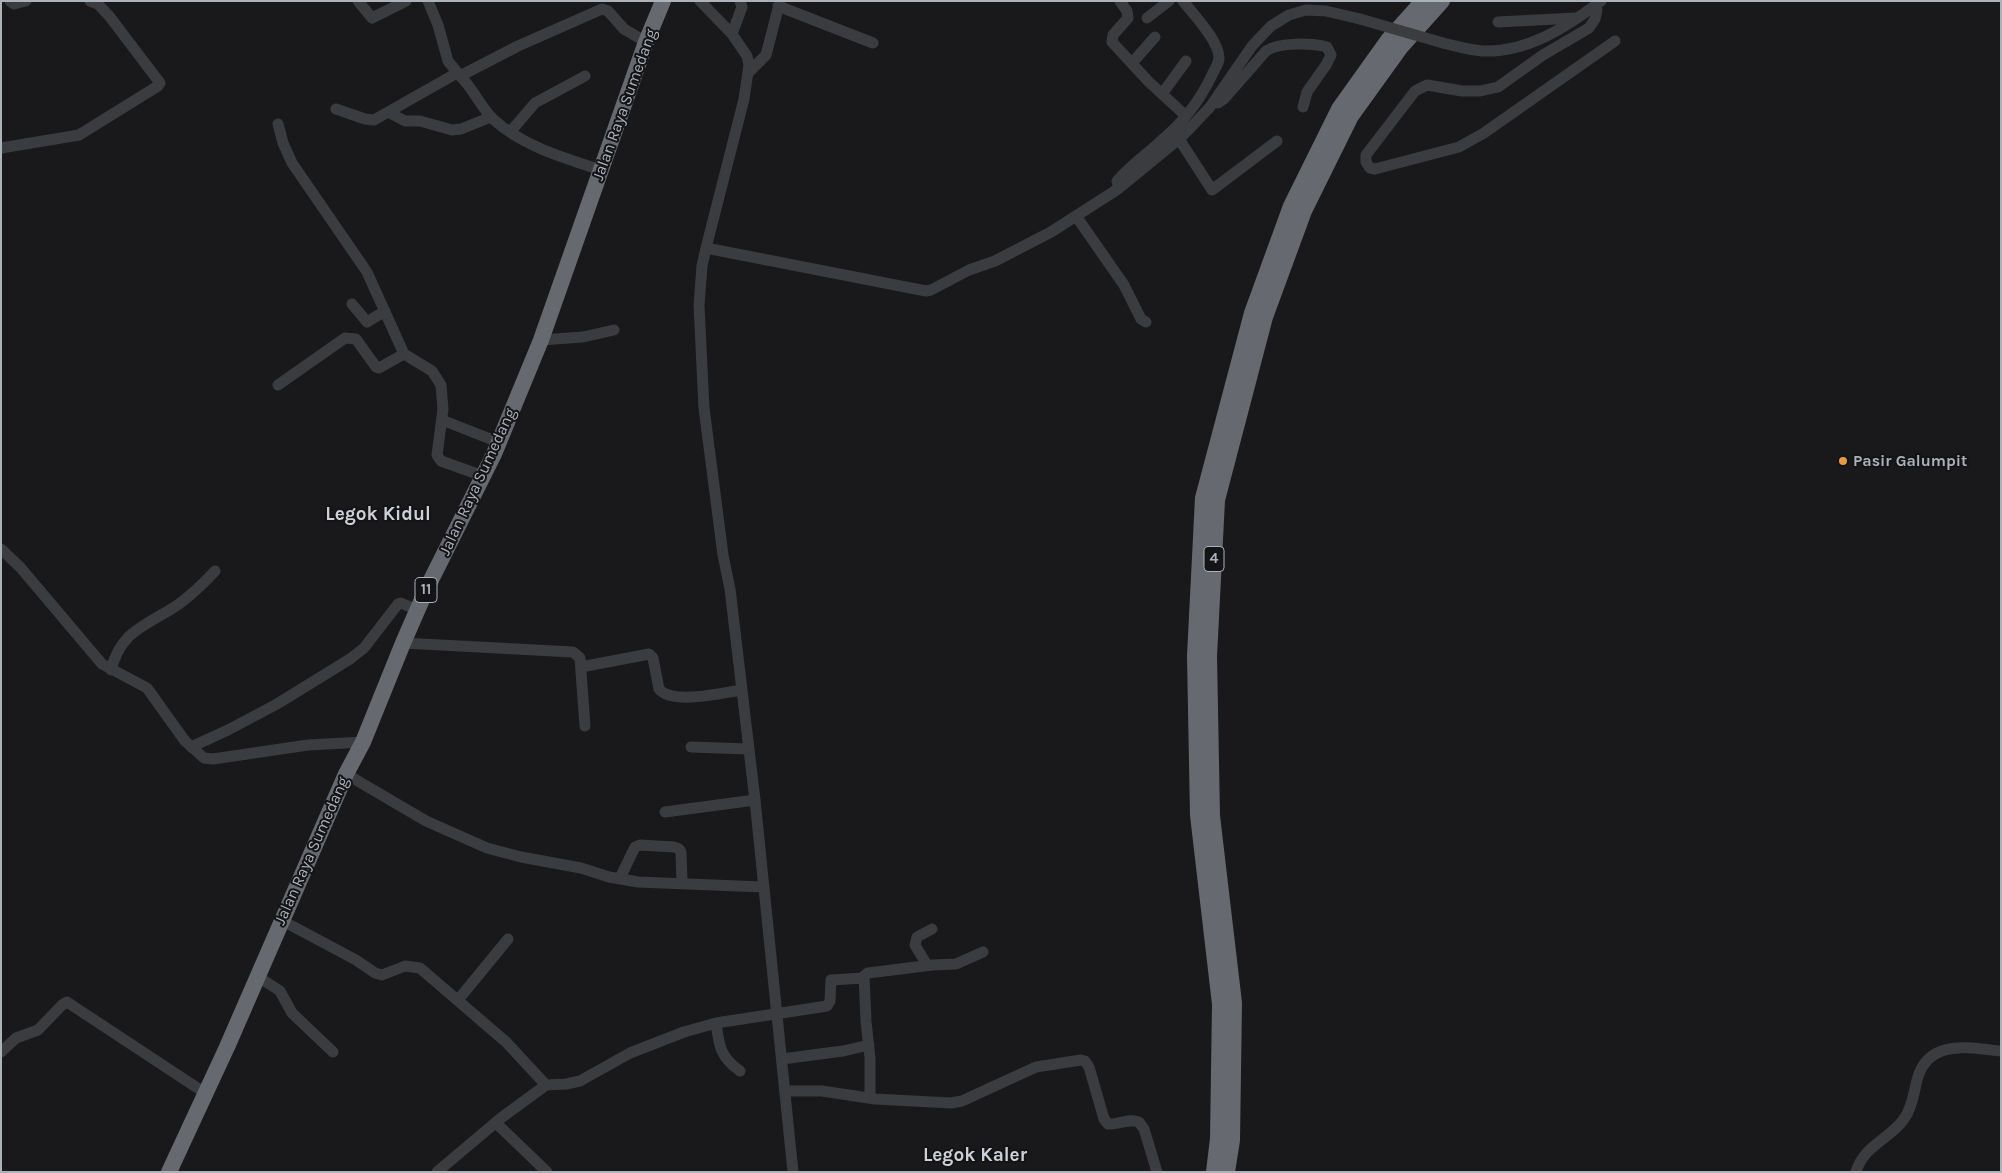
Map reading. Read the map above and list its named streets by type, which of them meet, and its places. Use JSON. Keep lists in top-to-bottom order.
{
  "streets": {
    "highway": ["Jalan Raya Sumedang", "4", "11"]
  },
  "districts": ["Legok Kidul", "Legok Kaler"],
  "places": ["Pasir Galumpit"]
}
